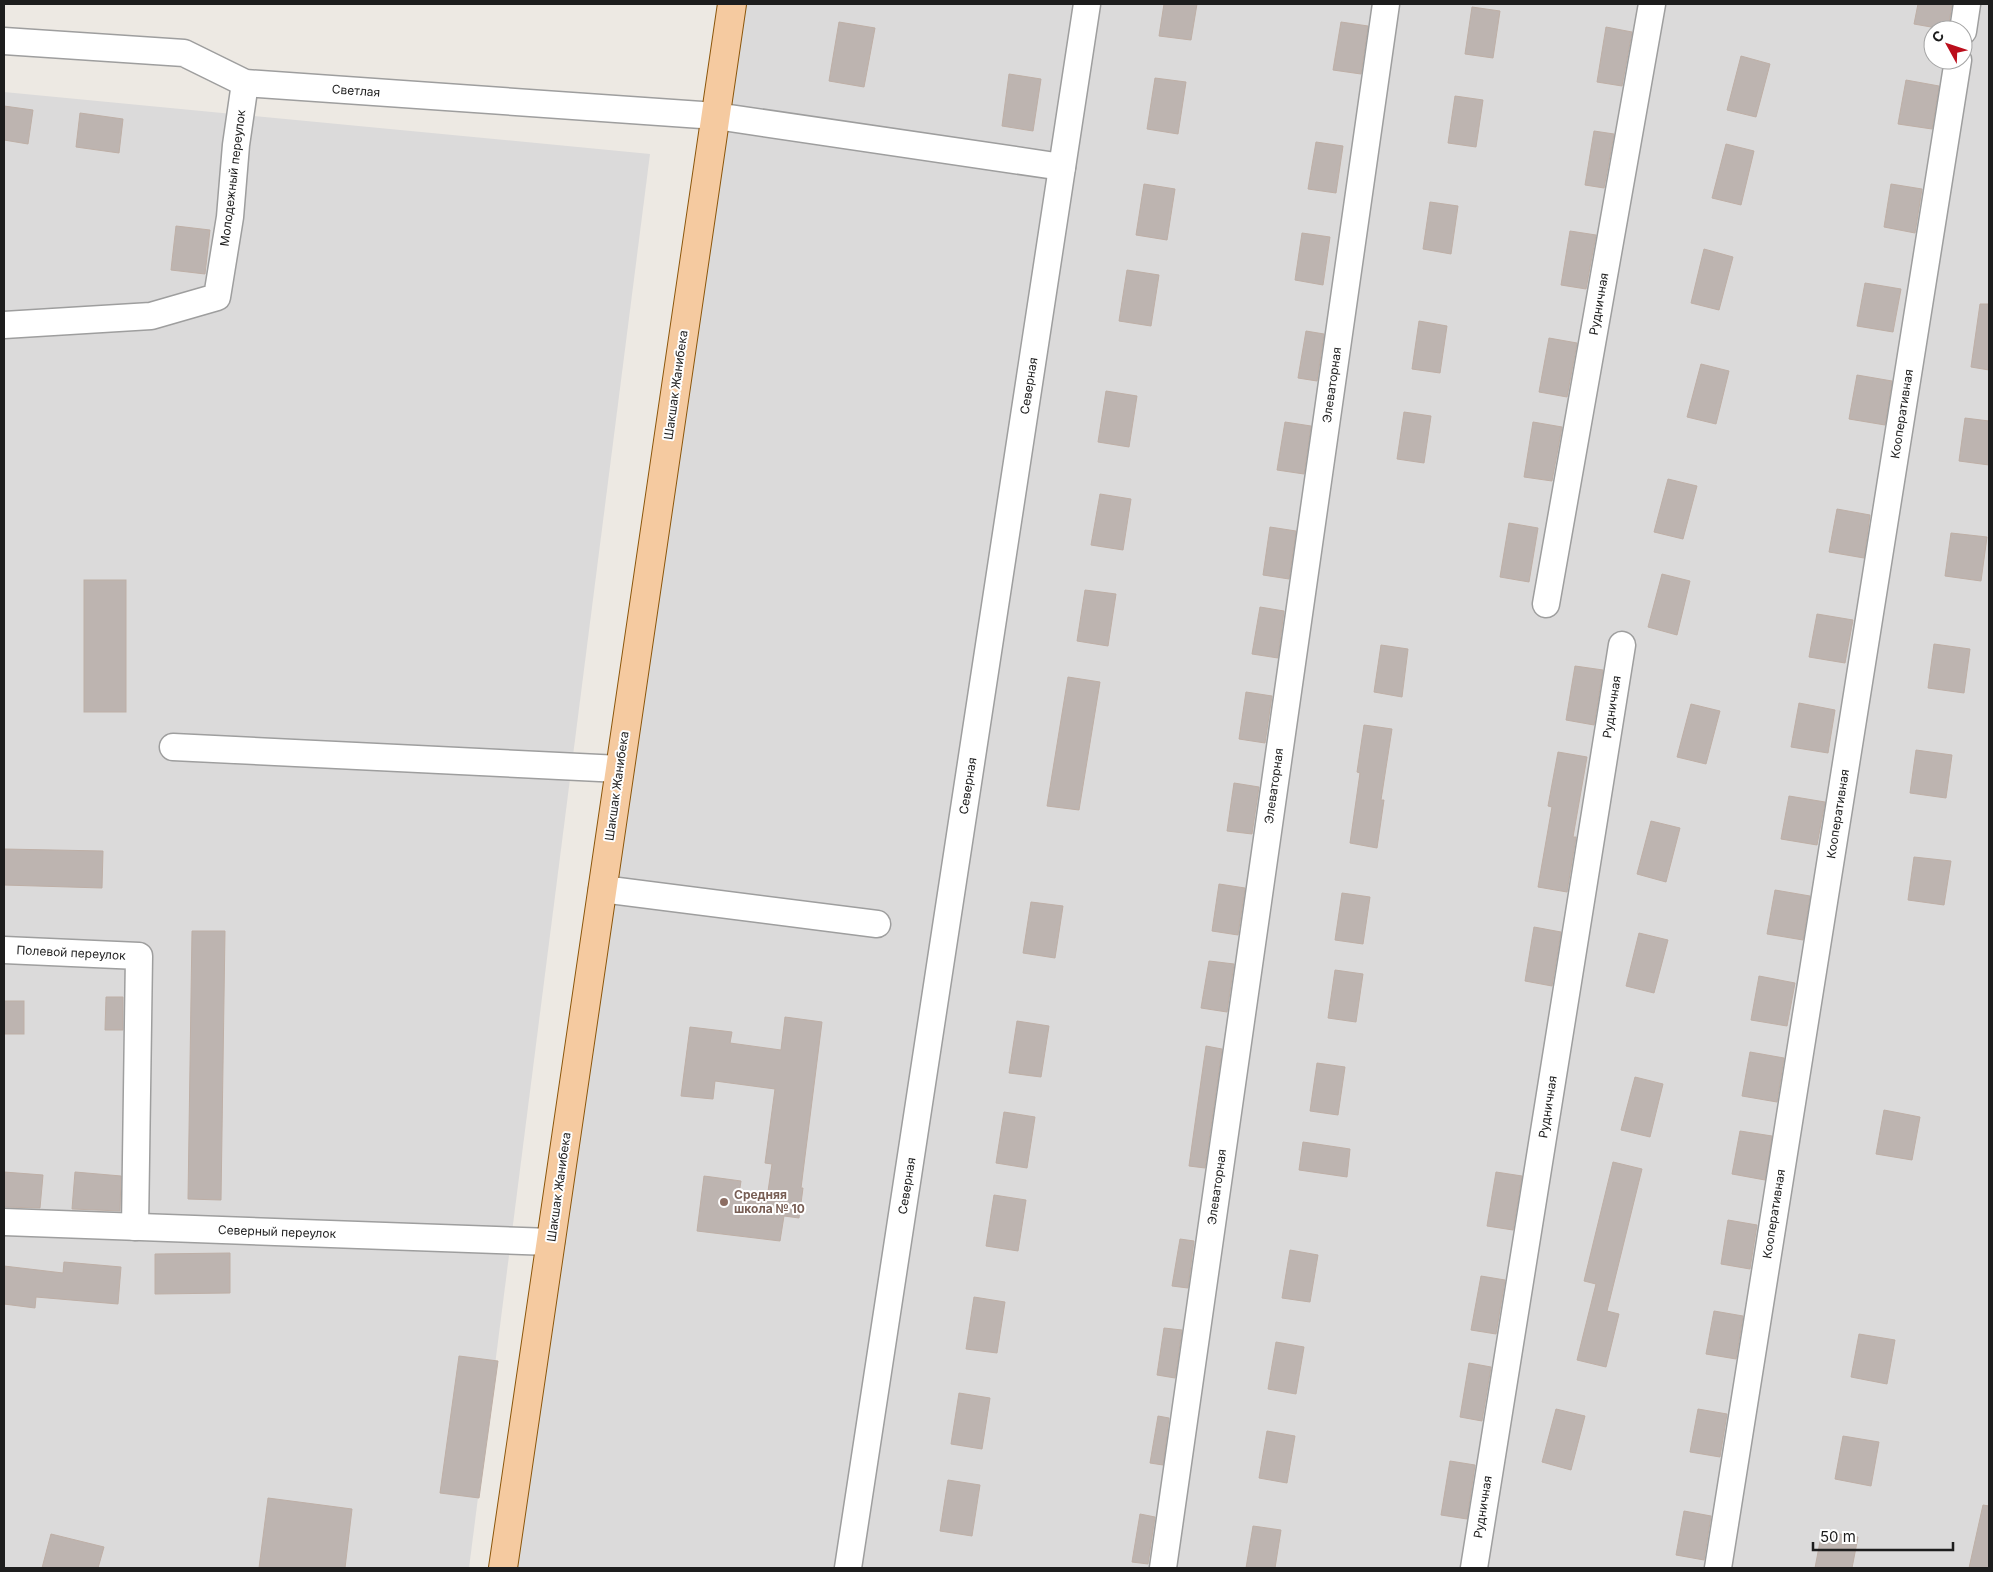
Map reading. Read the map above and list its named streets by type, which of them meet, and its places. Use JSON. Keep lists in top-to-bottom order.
{
  "streets": {
    "main road": ["Шакшак Жанибека"],
    "street": [
      "Светлая",
      "Молодежный переулок",
      "Рудничная",
      "Элеваторная",
      "Северная",
      "Кооперативная",
      "Полевой переулок",
      "Северный переулок"
    ]
  },
  "crossings": [
    ["Светлая", "Молодежный переулок"],
    ["Светлая", "Шакшак Жанибека"],
    ["Светлая", "Северная"],
    ["Шакшак Жанибека", "Северный переулок"],
    ["Полевой переулок", "Северный переулок"]
  ],
  "places": ["Средняя школа № 10"],
  "scale_bar": "50 m",
  "north": "top left"
}
